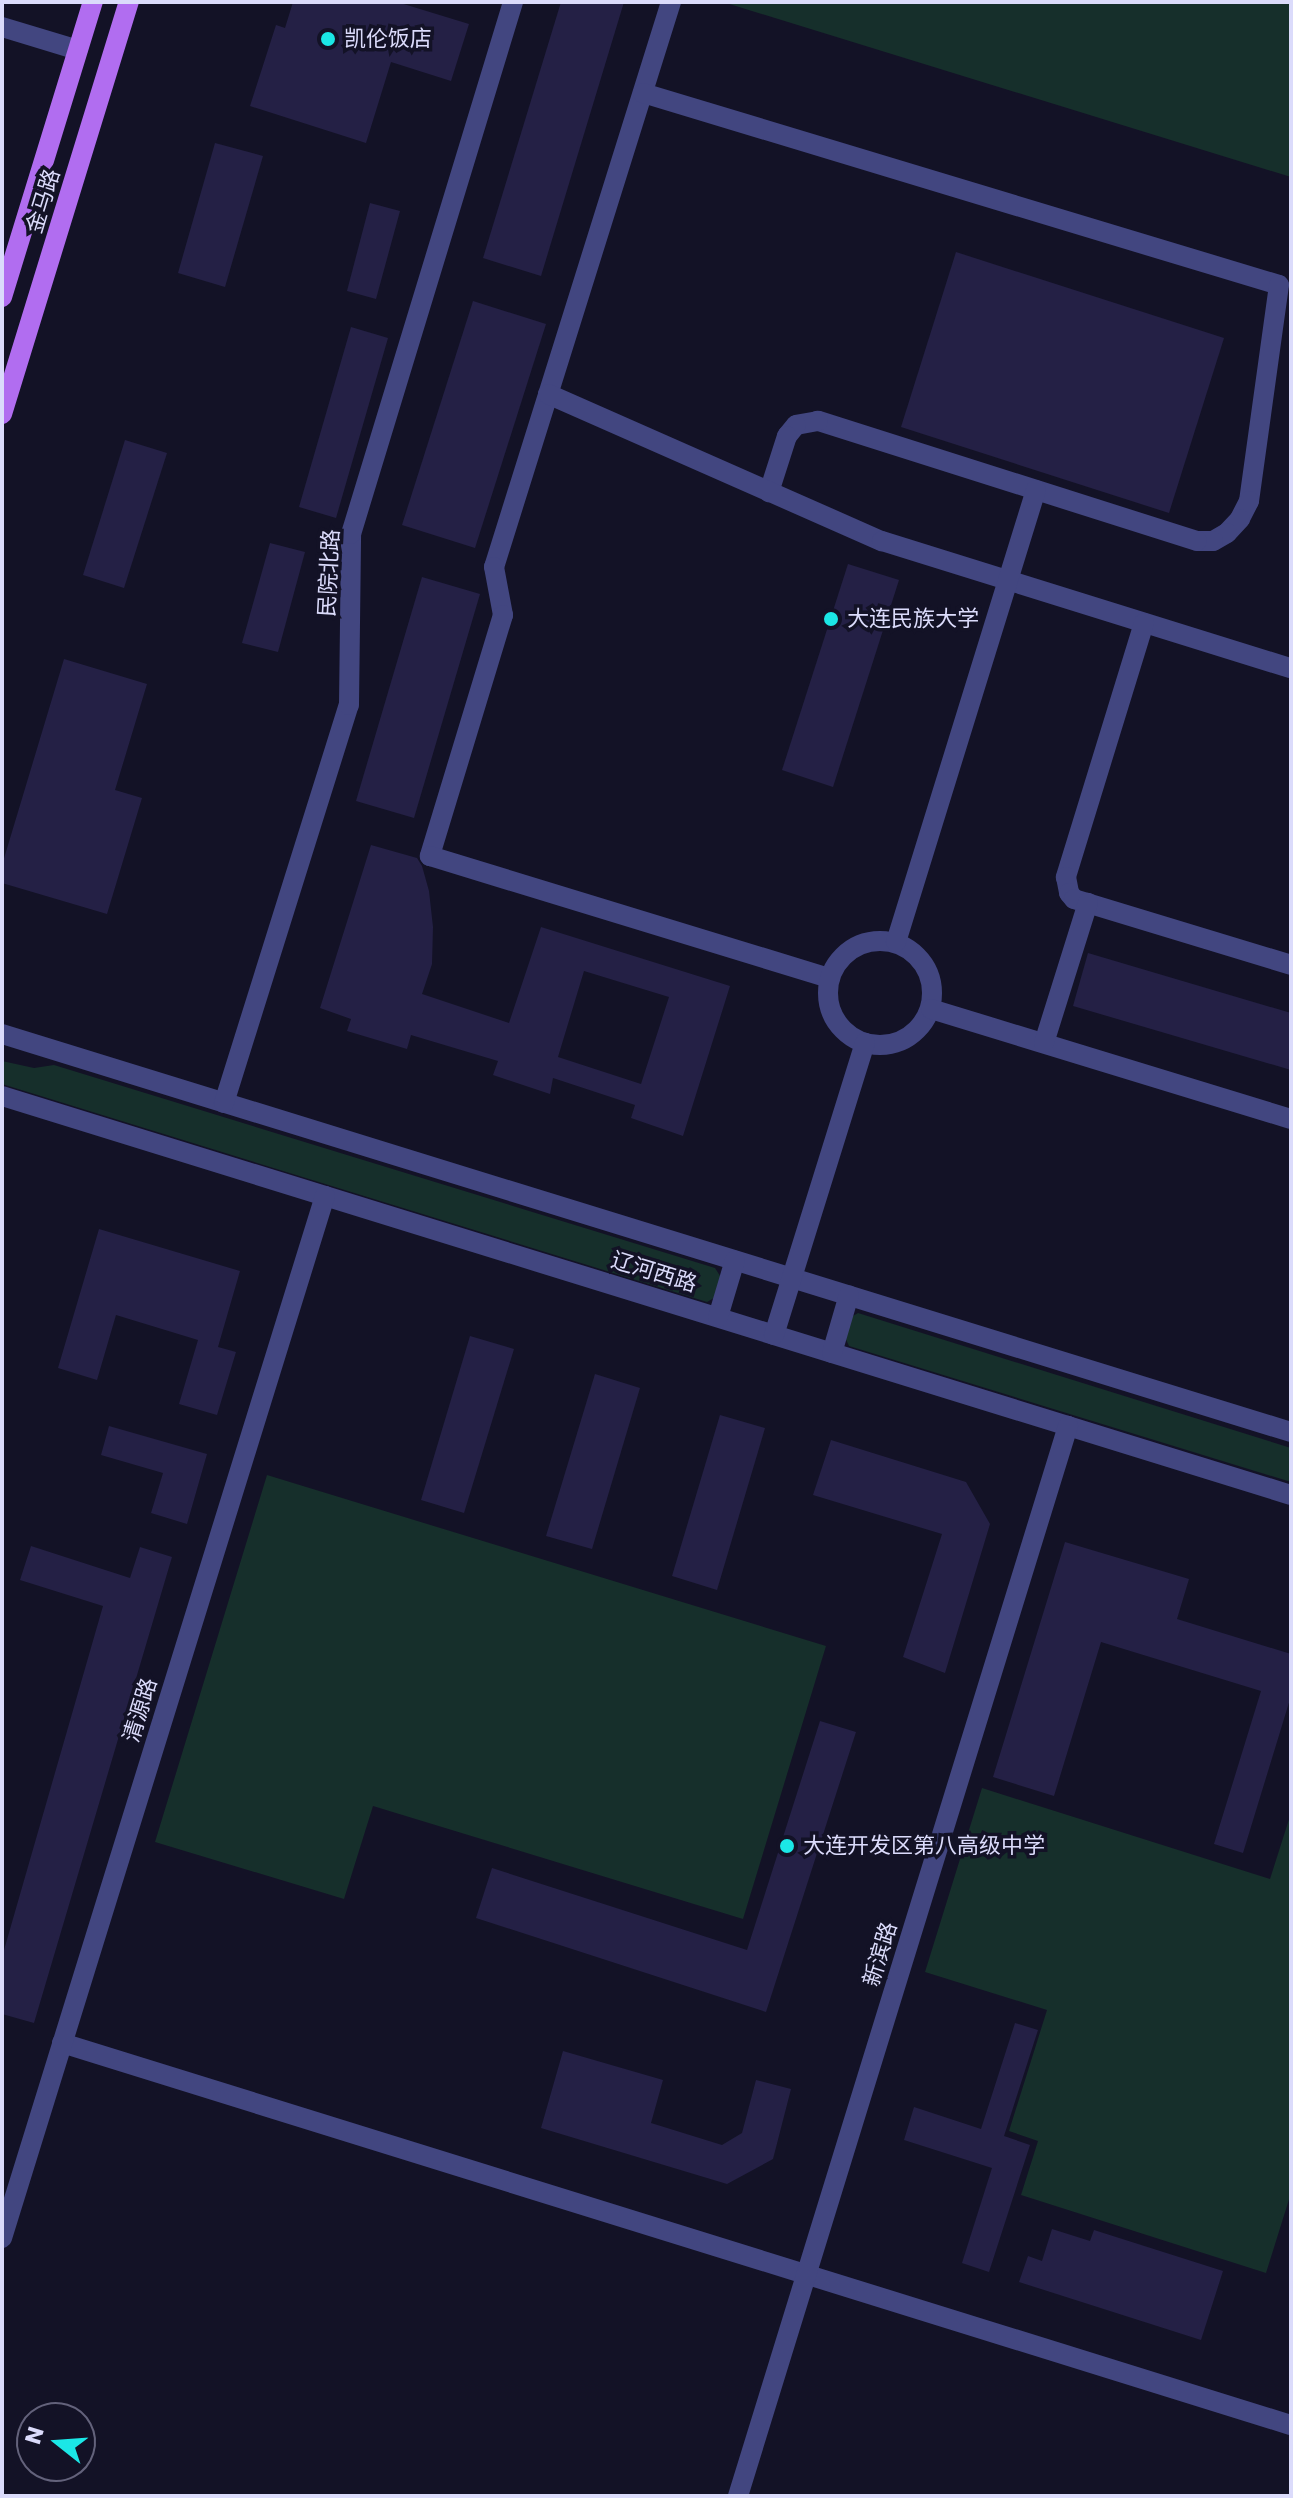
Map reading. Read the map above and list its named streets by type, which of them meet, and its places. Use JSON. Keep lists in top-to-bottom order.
{
  "streets": {
    "main road": ["金马路"],
    "street": [
      "民院北路",
      "辽河西路",
      "清源路",
      "新滨路"
    ]
  },
  "crossings": [
    ["民院北路", "辽河西路"],
    ["辽河西路", "清源路"],
    ["辽河西路", "新滨路"]
  ],
  "places": ["凯伦饭店", "大连民族大学", "大连开发区第八高级中学"],
  "north": "left"
}
